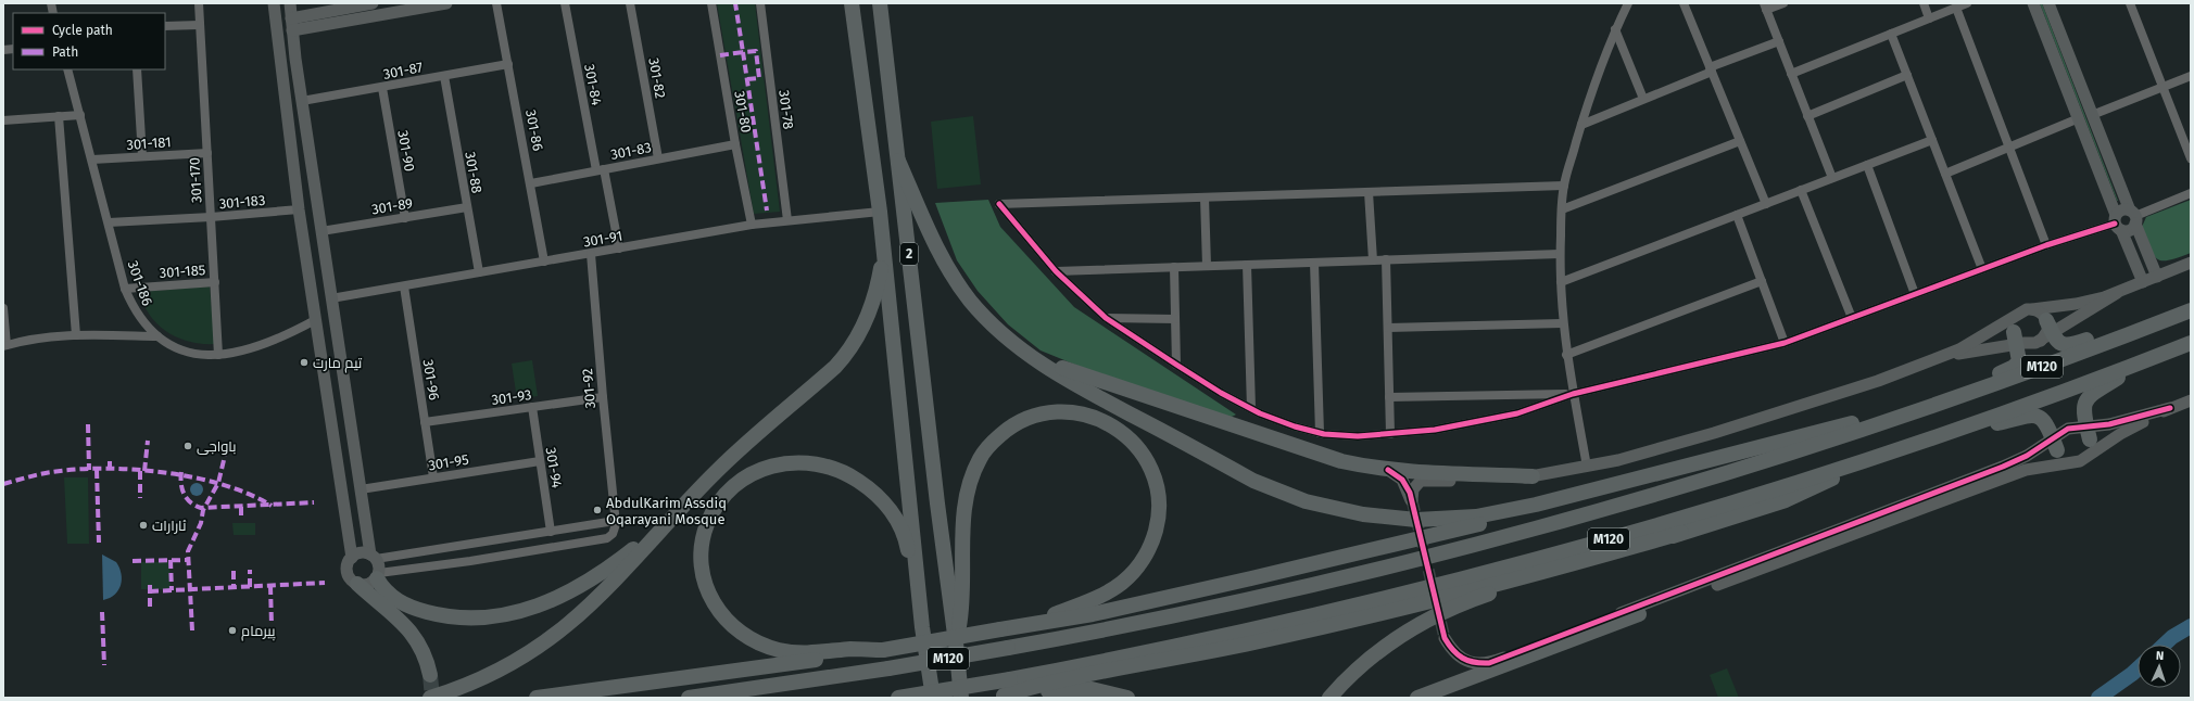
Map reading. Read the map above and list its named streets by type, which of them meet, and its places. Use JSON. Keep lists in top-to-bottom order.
{
  "streets": {
    "highway": ["2", "M120"],
    "street": [
      "301-87",
      "301-82",
      "301-84",
      "301-78",
      "301-80",
      "301-86",
      "301-181",
      "301-90",
      "301-83",
      "301-88",
      "301-170",
      "301-183",
      "301-89",
      "301-91",
      "301-185",
      "301-186",
      "301-96",
      "301-92",
      "301-93",
      "301-95",
      "301-94"
    ]
  },
  "crossings": [
    ["301-87", "301-86"],
    ["301-87", "301-90"],
    ["301-87", "301-88"],
    ["301-82", "301-83"],
    ["301-84", "301-83"],
    ["301-84", "301-91"],
    ["301-78", "301-91"],
    ["301-80", "301-83"],
    ["301-80", "301-91"],
    ["301-86", "301-83"],
    ["301-86", "301-91"],
    ["301-181", "301-170"],
    ["301-181", "301-186"],
    ["301-90", "301-89"],
    ["301-88", "301-89"],
    ["301-88", "301-91"],
    ["301-170", "301-183"],
    ["301-170", "301-185"],
    ["301-170", "301-186"],
    ["301-183", "301-186"],
    ["301-91", "2"],
    ["301-91", "301-96"],
    ["301-91", "301-92"],
    ["301-185", "301-186"],
    ["301-96", "301-93"],
    ["301-96", "301-95"],
    ["301-92", "301-93"],
    ["301-93", "301-94"],
    ["301-95", "301-94"]
  ],
  "places": [
    "تيم مارت",
    "باواجی",
    "AbdulKarim Assdiq Oqarayani Mosque",
    "ئارارات",
    "پیرمام"
  ],
  "legend": ["Cycle path", "Path"],
  "north": "top"
}
